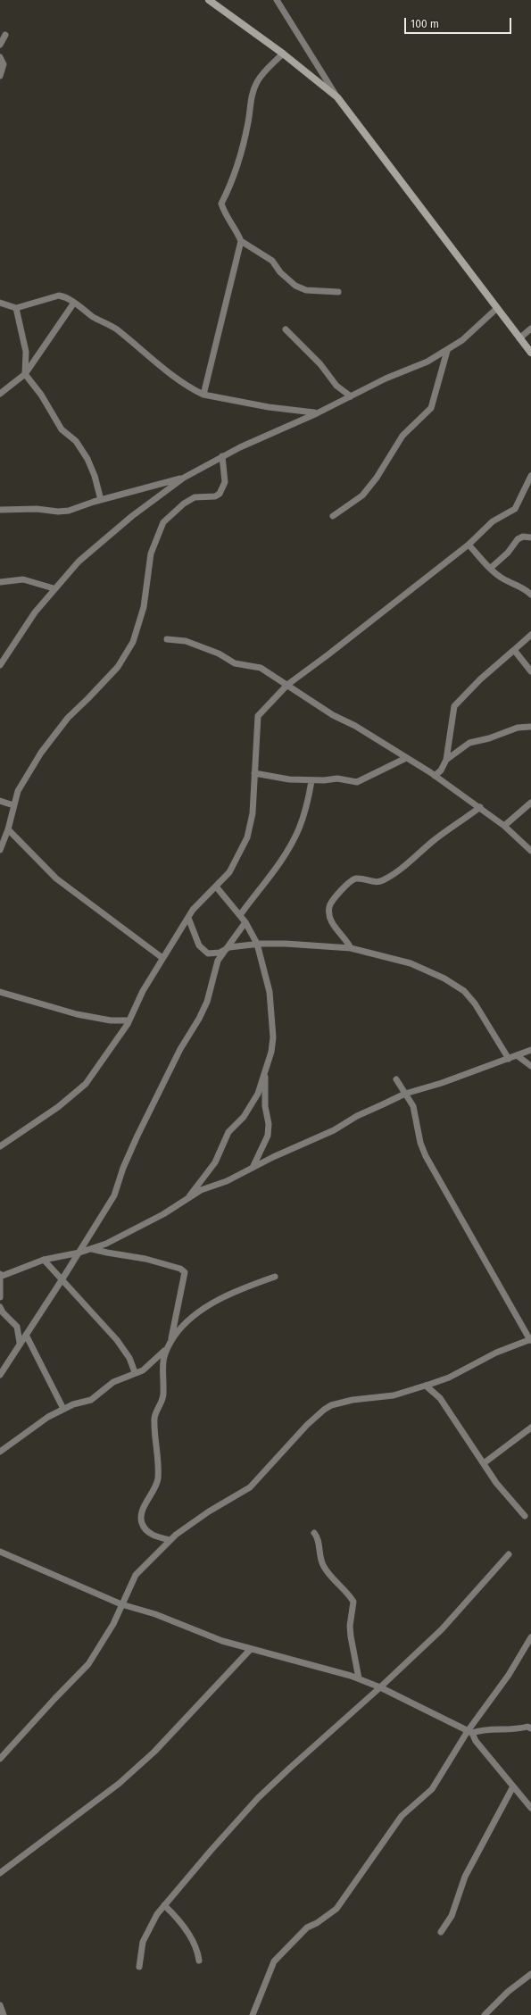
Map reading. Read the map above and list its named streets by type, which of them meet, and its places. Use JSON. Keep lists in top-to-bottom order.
{
  "scale_bar": "100 m"
}
